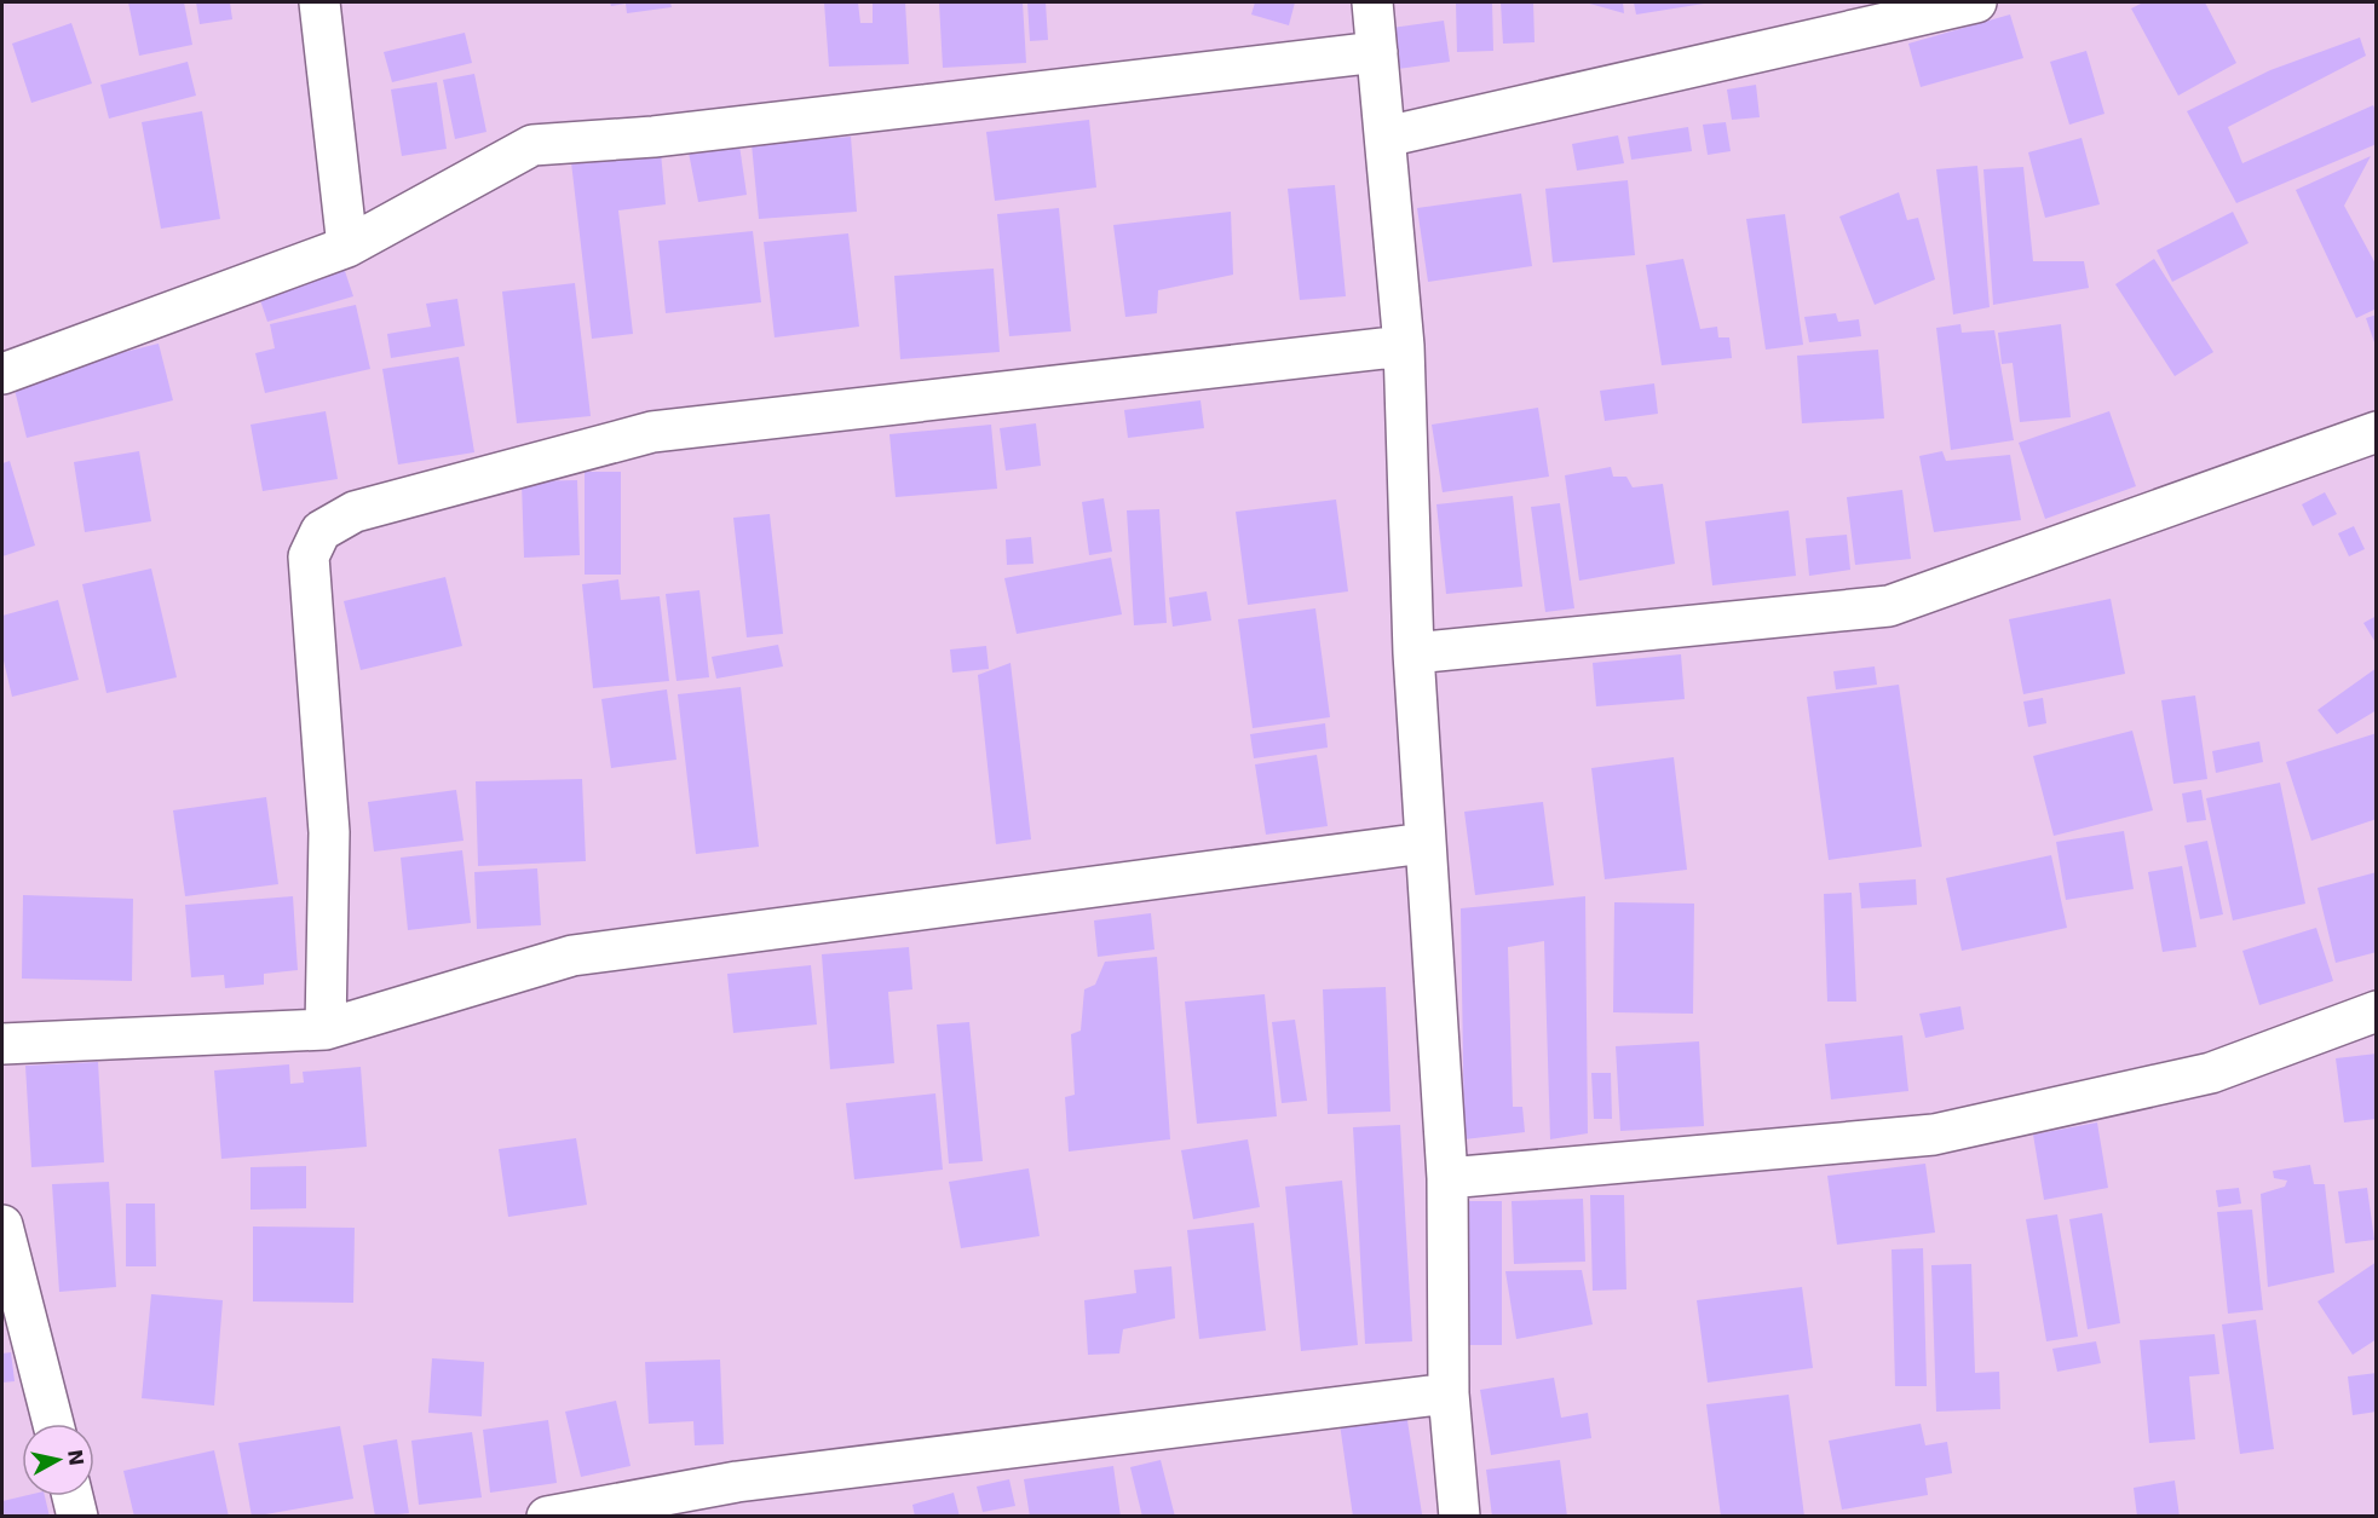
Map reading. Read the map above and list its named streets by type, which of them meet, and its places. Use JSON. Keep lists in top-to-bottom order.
{
  "north": "right"
}
